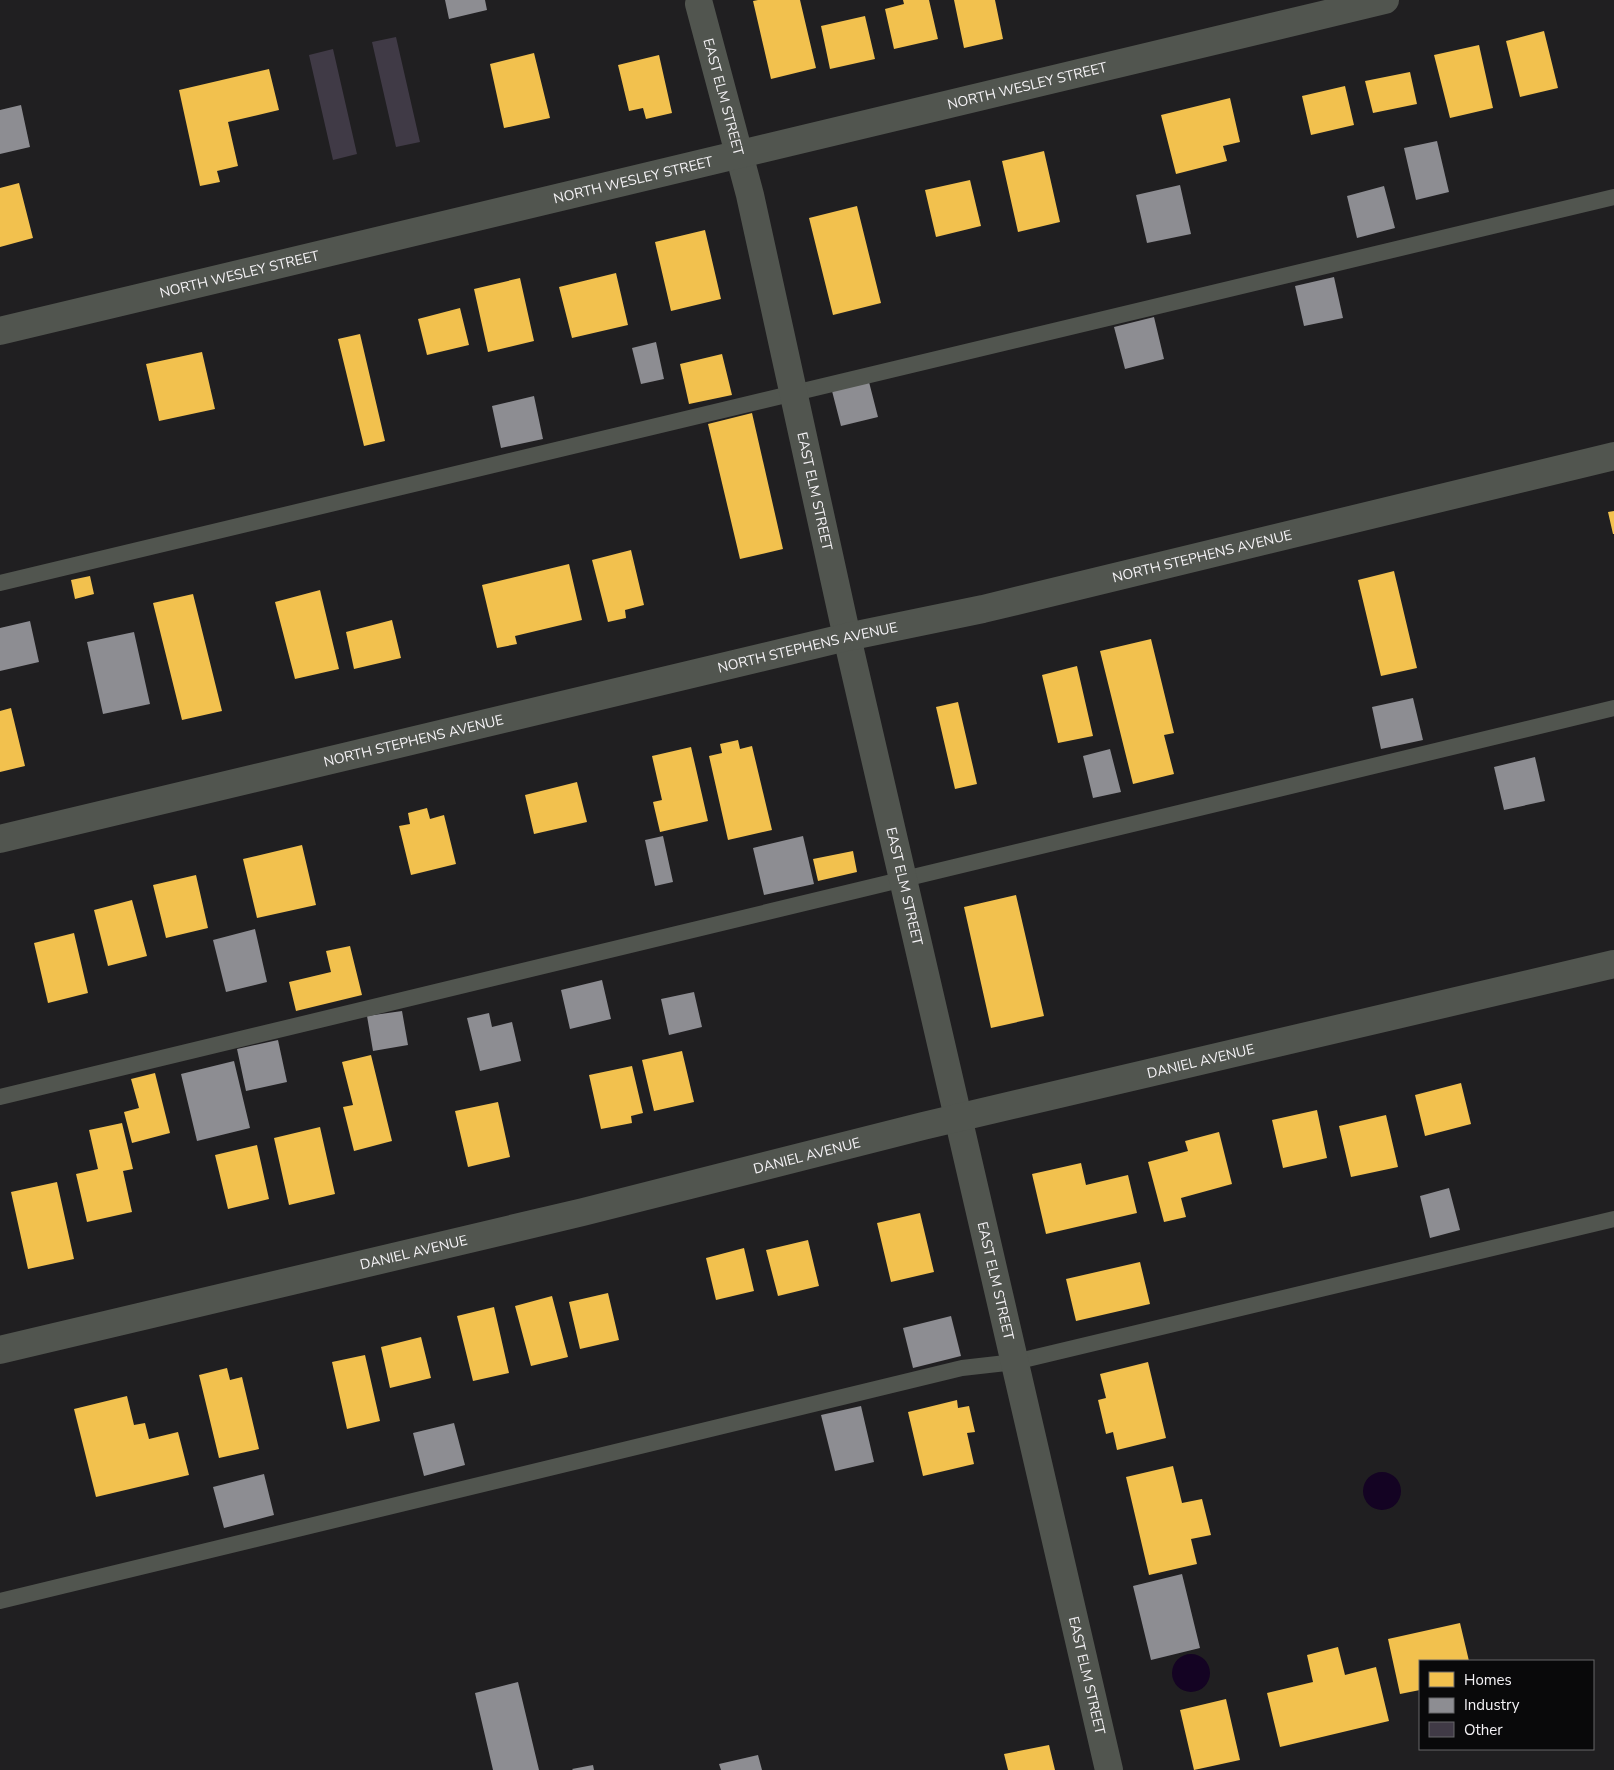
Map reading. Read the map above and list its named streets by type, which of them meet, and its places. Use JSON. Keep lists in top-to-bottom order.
{
  "streets": {
    "street": [
      "NORTH WESLEY STREET",
      "EAST ELM STREET",
      "NORTH STEPHENS AVENUE",
      "DANIEL AVENUE"
    ]
  },
  "crossings": [
    ["NORTH WESLEY STREET", "EAST ELM STREET"],
    ["EAST ELM STREET", "NORTH STEPHENS AVENUE"],
    ["EAST ELM STREET", "DANIEL AVENUE"]
  ],
  "legend": ["Homes", "Industry", "Other"]
}
